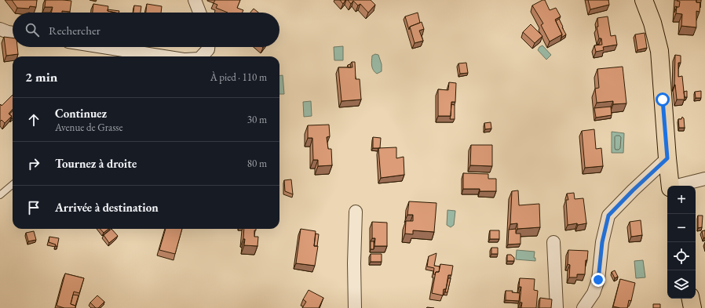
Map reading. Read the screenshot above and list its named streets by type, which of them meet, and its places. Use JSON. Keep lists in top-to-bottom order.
{
  "page": {
    "search": "Rechercher",
    "heading": ["2 min", "À pied · 110 m"],
    "list": [
      ["Continuez", "Avenue de Grasse", "30 m"],
      ["Tournez à droite", "80 m"],
      "Arrivée à destination"
    ],
    "map_buttons": ["+", "−"]
  }
}
